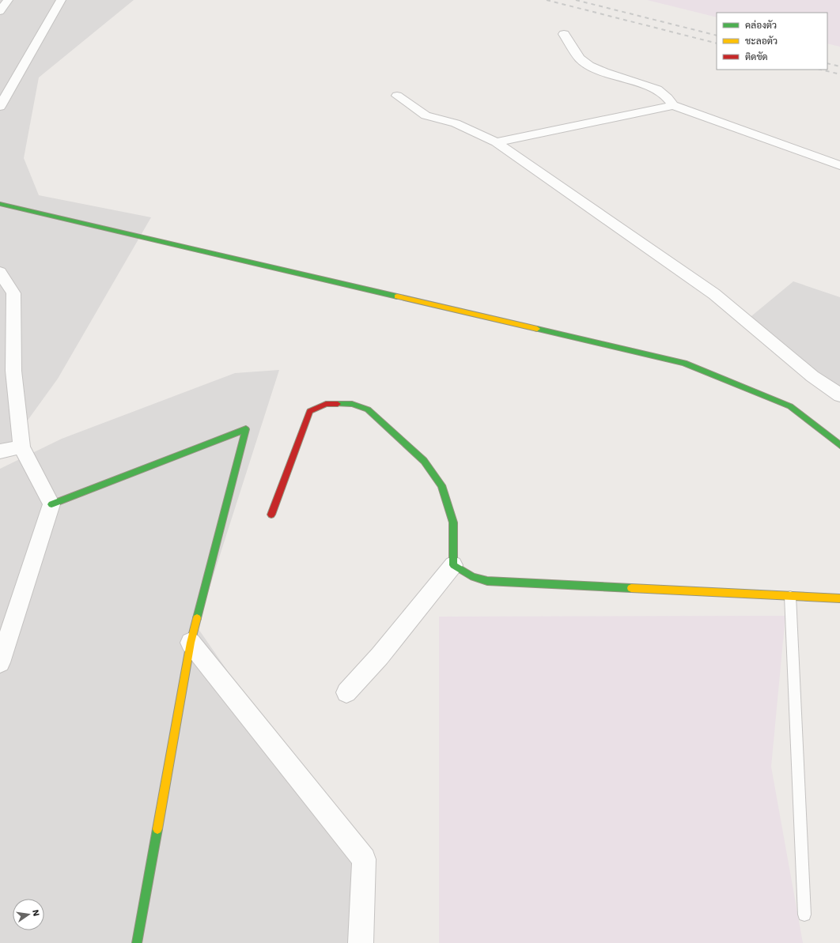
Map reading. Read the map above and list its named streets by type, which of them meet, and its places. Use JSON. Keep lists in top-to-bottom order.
{
  "legend": ["คล่องตัว", "ชะลอตัว", "ติดขัด"],
  "north": "right"
}
